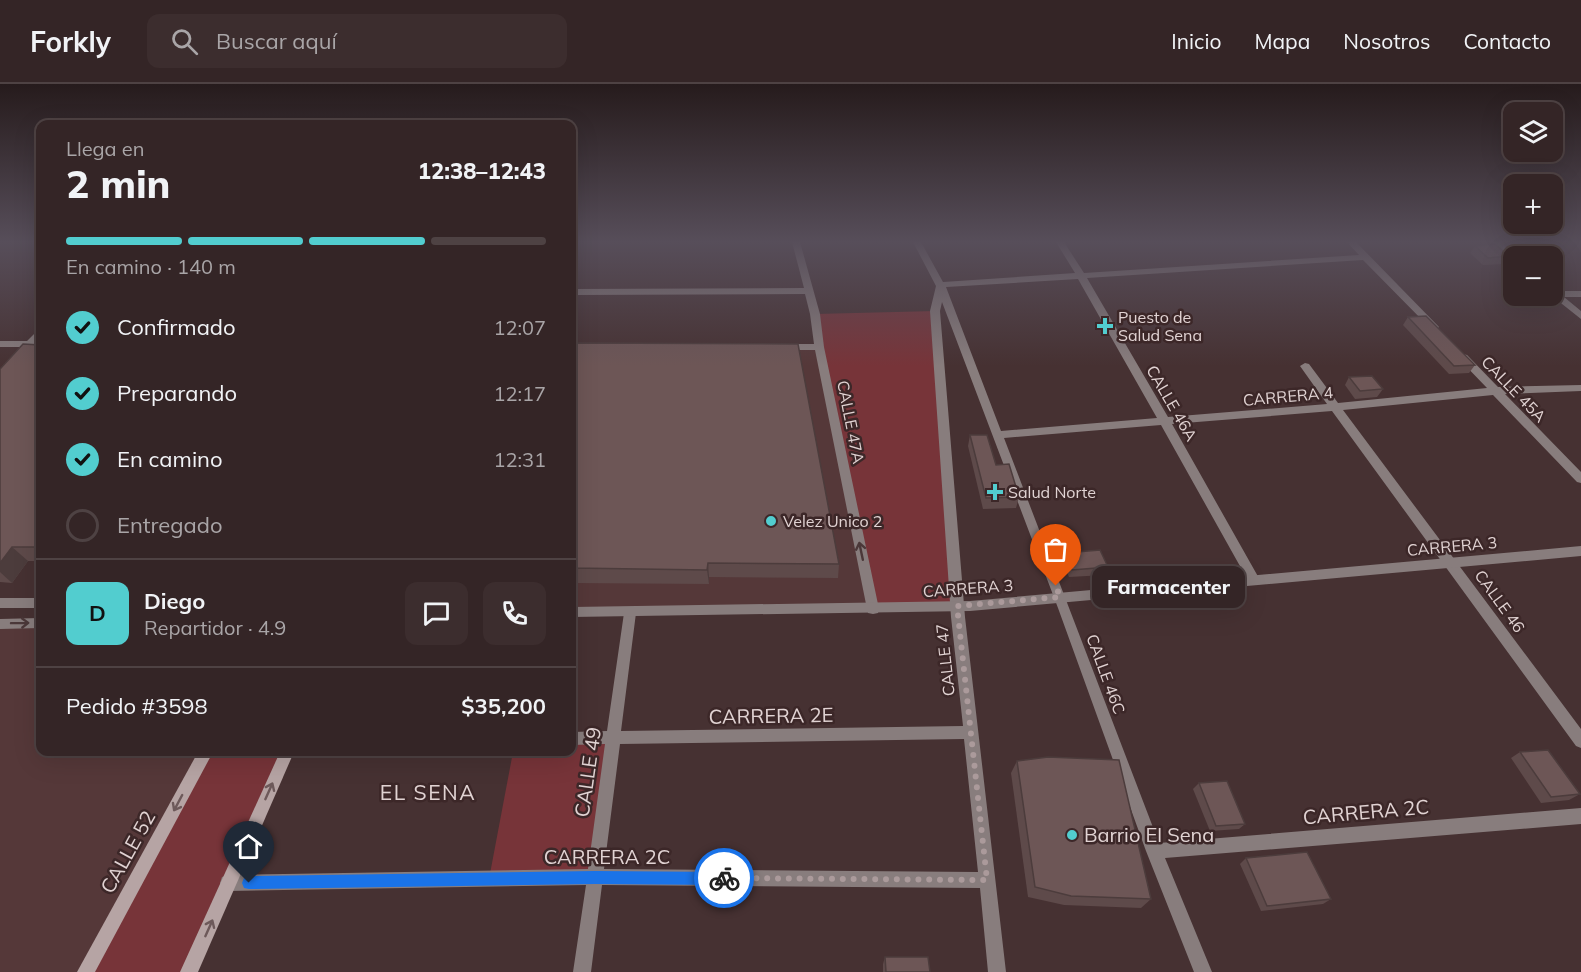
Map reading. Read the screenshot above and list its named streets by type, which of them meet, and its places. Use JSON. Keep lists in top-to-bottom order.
{
  "streets": {
    "main road": ["CALLE 52"],
    "street": [
      "CALLE 45A",
      "CARRERA 4",
      "CALLE 46A",
      "CALLE 47A",
      "CARRERA 3",
      "CALLE 46",
      "CALLE 47",
      "CALLE 46C",
      "CARRERA 2E",
      "CALLE 49",
      "CARRERA 2C"
    ]
  },
  "crossings": [
    ["CALLE 45A", "CARRERA 4"],
    ["CARRERA 4", "CALLE 46A"],
    ["CARRERA 4", "CALLE 46"],
    ["CARRERA 4", "CALLE 46C"],
    ["CALLE 46A", "CARRERA 3"],
    ["CALLE 47A", "CARRERA 3"],
    ["CARRERA 3", "CALLE 46"],
    ["CARRERA 3", "CALLE 47"],
    ["CARRERA 3", "CALLE 46C"],
    ["CARRERA 3", "CALLE 49"],
    ["CALLE 47", "CALLE 46C"],
    ["CALLE 47", "CARRERA 2E"],
    ["CALLE 47", "CARRERA 2C"],
    ["CALLE 46C", "CARRERA 2C"],
    ["CARRERA 2E", "CALLE 49"],
    ["CALLE 49", "CARRERA 2C"]
  ],
  "one_way": ["CALLE 47A"],
  "districts": ["EL SENA"],
  "places": {
    "health": ["Puesto de Salud Sena", "Salud Norte"],
    "other": ["Velez Unico 2", "Farmacenter", "Barrio El Sena"]
  },
  "page": {
    "header": "Forkly",
    "search": "Buscar aquí",
    "nav": [
      "Inicio",
      "Mapa",
      "Nosotros",
      "Contacto"
    ],
    "map_buttons": ["+", "−"],
    "heading": ["2 min", "Llega en", "12:38–12:43"],
    "panel": [
      "Diego",
      "Repartidor · 4.9",
      "Pedido #3598",
      "$35,200"
    ],
    "bar": "En camino · 140 m",
    "list": [
      ["Confirmado", "12:07"],
      ["Preparando", "12:17"],
      ["En camino", "12:31"],
      "Entregado"
    ],
    "bubble": "Farmacenter",
    "round": "D"
  }
}
